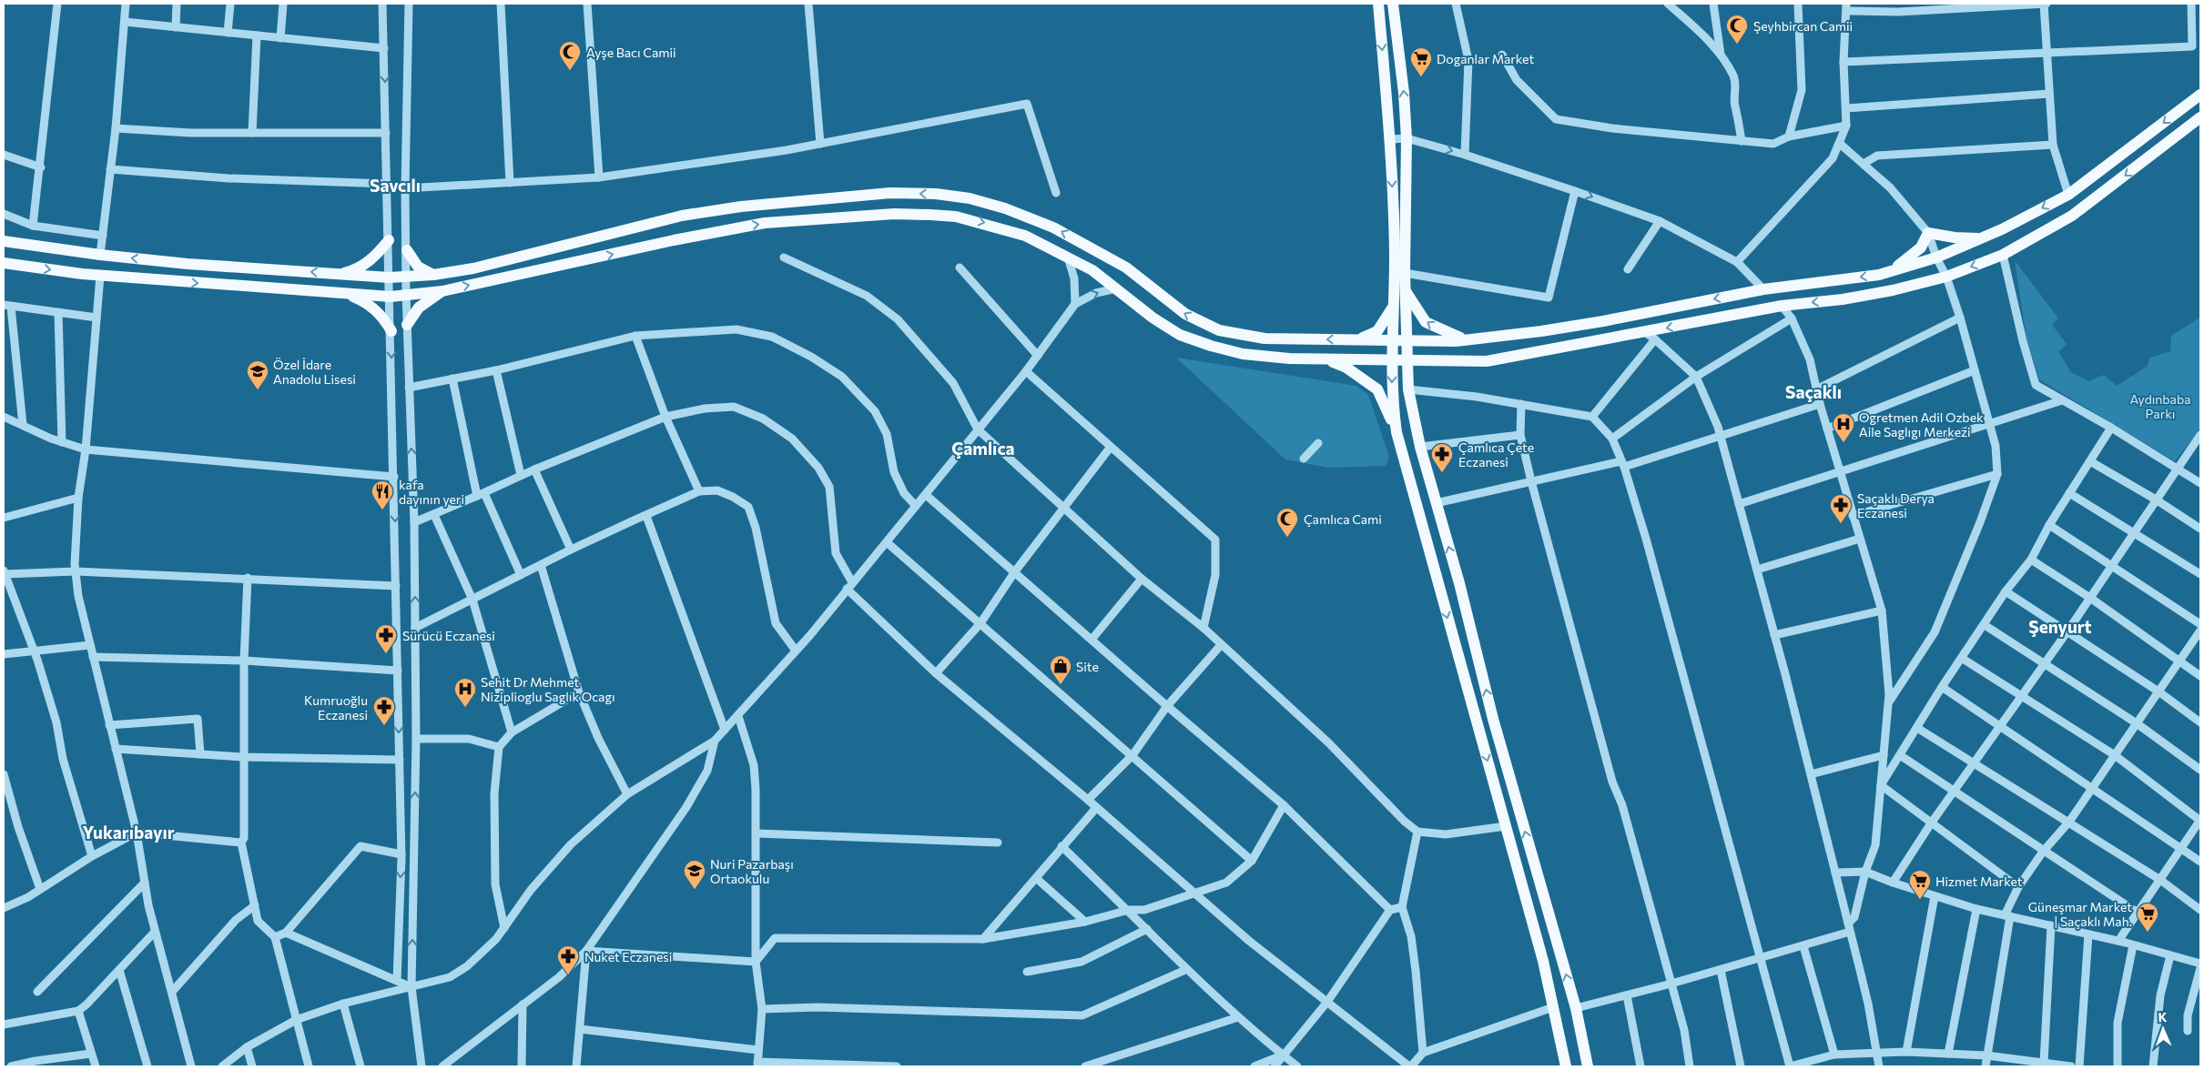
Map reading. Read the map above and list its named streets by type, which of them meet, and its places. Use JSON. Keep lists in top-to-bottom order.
{
  "districts": [
    "Savcılı",
    "Saçaklı",
    "Çamlıca",
    "Şenyurt",
    "Yukarıbayır"
  ],
  "parks": ["Aydınbaba Parkı"],
  "places": {
    "mosque": ["Şeyhbircan Camii", "Ayşe Bacı Camii", "Çamlıca Cami"],
    "supermarket": ["Doganlar Market", "Hizmet Market", "Güneşmar Market | Saçaklı Mah."],
    "school or university": ["Özel İdare Anadolu Lisesi", "Nuri Pazarbaşı Ortaokulu"],
    "hospital": ["Ogretmen Adil Ozbek Aile Saglıgı Merkezi", "Sehit Dr Mehmet Niziplioglu Saglık Ocagı"],
    "pharmacy": [
      "Çamlıca Çete Eczanesi",
      "Saçaklı Derya Eczanesi",
      "Sürücü Eczanesi",
      "Kumruoğlu Eczanesi",
      "Nuket Eczanesi"
    ],
    "restaurant": ["kafa dayının yeri"],
    "shop": ["Site"]
  },
  "north": "top"
}
